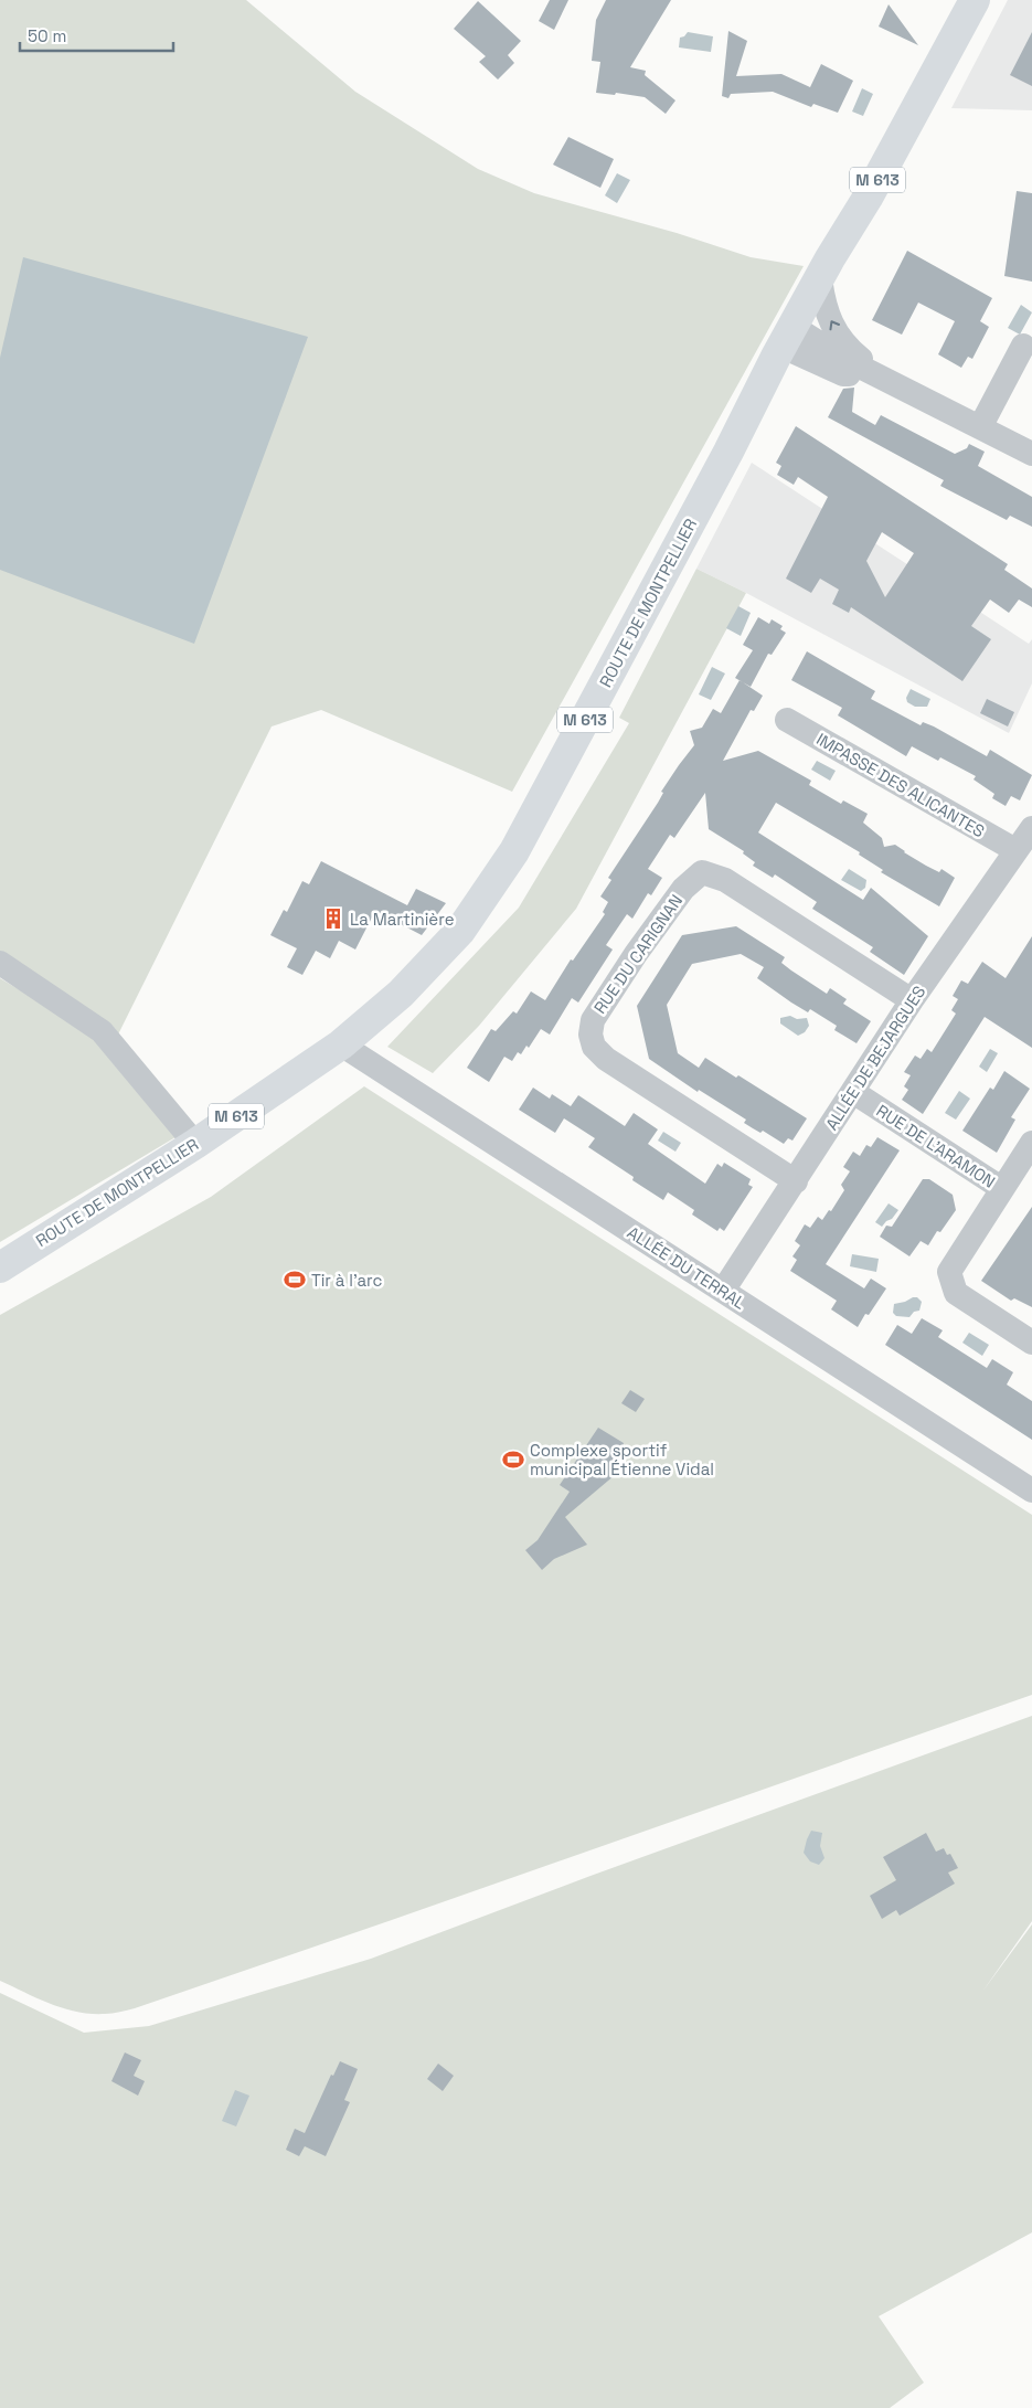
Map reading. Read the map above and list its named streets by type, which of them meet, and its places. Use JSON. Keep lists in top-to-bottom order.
{
  "streets": {
    "main road": ["M 613", "ROUTE DE MONTPELLIER"],
    "street": [
      "IMPASSE DES ALICANTES",
      "RUE DU CARIGNAN",
      "ALLÉE DE BEJARGUES",
      "RUE DE L'ARAMON",
      "ALLÉE DU TERRAL"
    ]
  },
  "crossings": [
    ["ROUTE DE MONTPELLIER", "ALLÉE DU TERRAL"],
    ["IMPASSE DES ALICANTES", "ALLÉE DE BEJARGUES"],
    ["RUE DU CARIGNAN", "ALLÉE DE BEJARGUES"],
    ["ALLÉE DE BEJARGUES", "RUE DE L'ARAMON"],
    ["ALLÉE DE BEJARGUES", "ALLÉE DU TERRAL"]
  ],
  "places": {
    "building": ["La Martinière"],
    "sports": ["Tir à l'arc", "Complexe sportif municipal Étienne Vidal"]
  },
  "scale_bar": "50 m"
}
